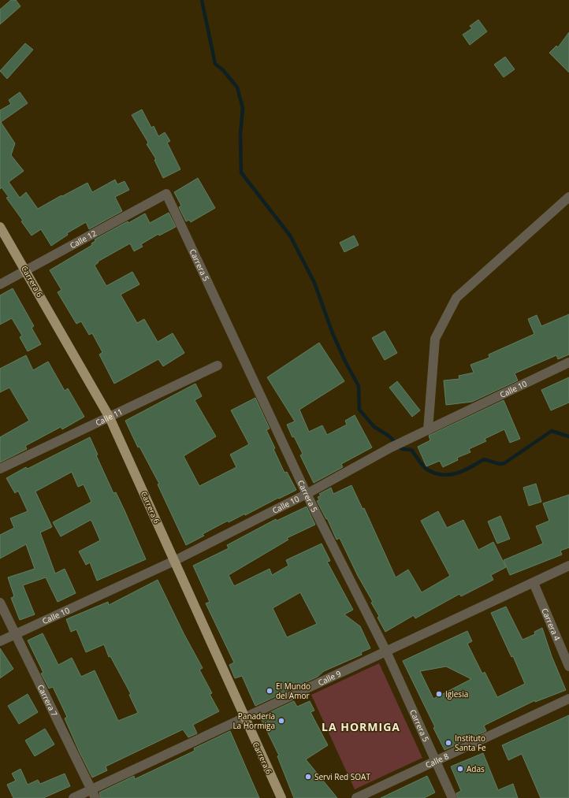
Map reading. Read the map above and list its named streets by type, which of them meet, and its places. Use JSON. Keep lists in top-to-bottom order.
{
  "streets": {
    "main road": ["Carrera 6"],
    "street": [
      "Calle 12",
      "Carrera 5",
      "Calle 10",
      "Calle 11",
      "Carrera 4",
      "Calle 9",
      "Carrera 7",
      "Calle 8"
    ]
  },
  "crossings": [
    ["Calle 12", "Carrera 5"],
    ["Calle 12", "Carrera 6"],
    ["Carrera 5", "Calle 10"],
    ["Carrera 5", "Calle 9"],
    ["Carrera 5", "Calle 8"],
    ["Carrera 6", "Calle 10"],
    ["Carrera 6", "Calle 11"],
    ["Carrera 6", "Calle 9"],
    ["Calle 10", "Carrera 7"],
    ["Carrera 4", "Calle 9"],
    ["Calle 9", "Carrera 7"]
  ],
  "districts": ["LA HORMIGA"],
  "places": [
    "El Mundo del Amor",
    "Iglesia",
    "Panadería La Hormiga",
    "Instituto Santa Fe",
    "Adas",
    "Servi Red SOAT"
  ]
}
